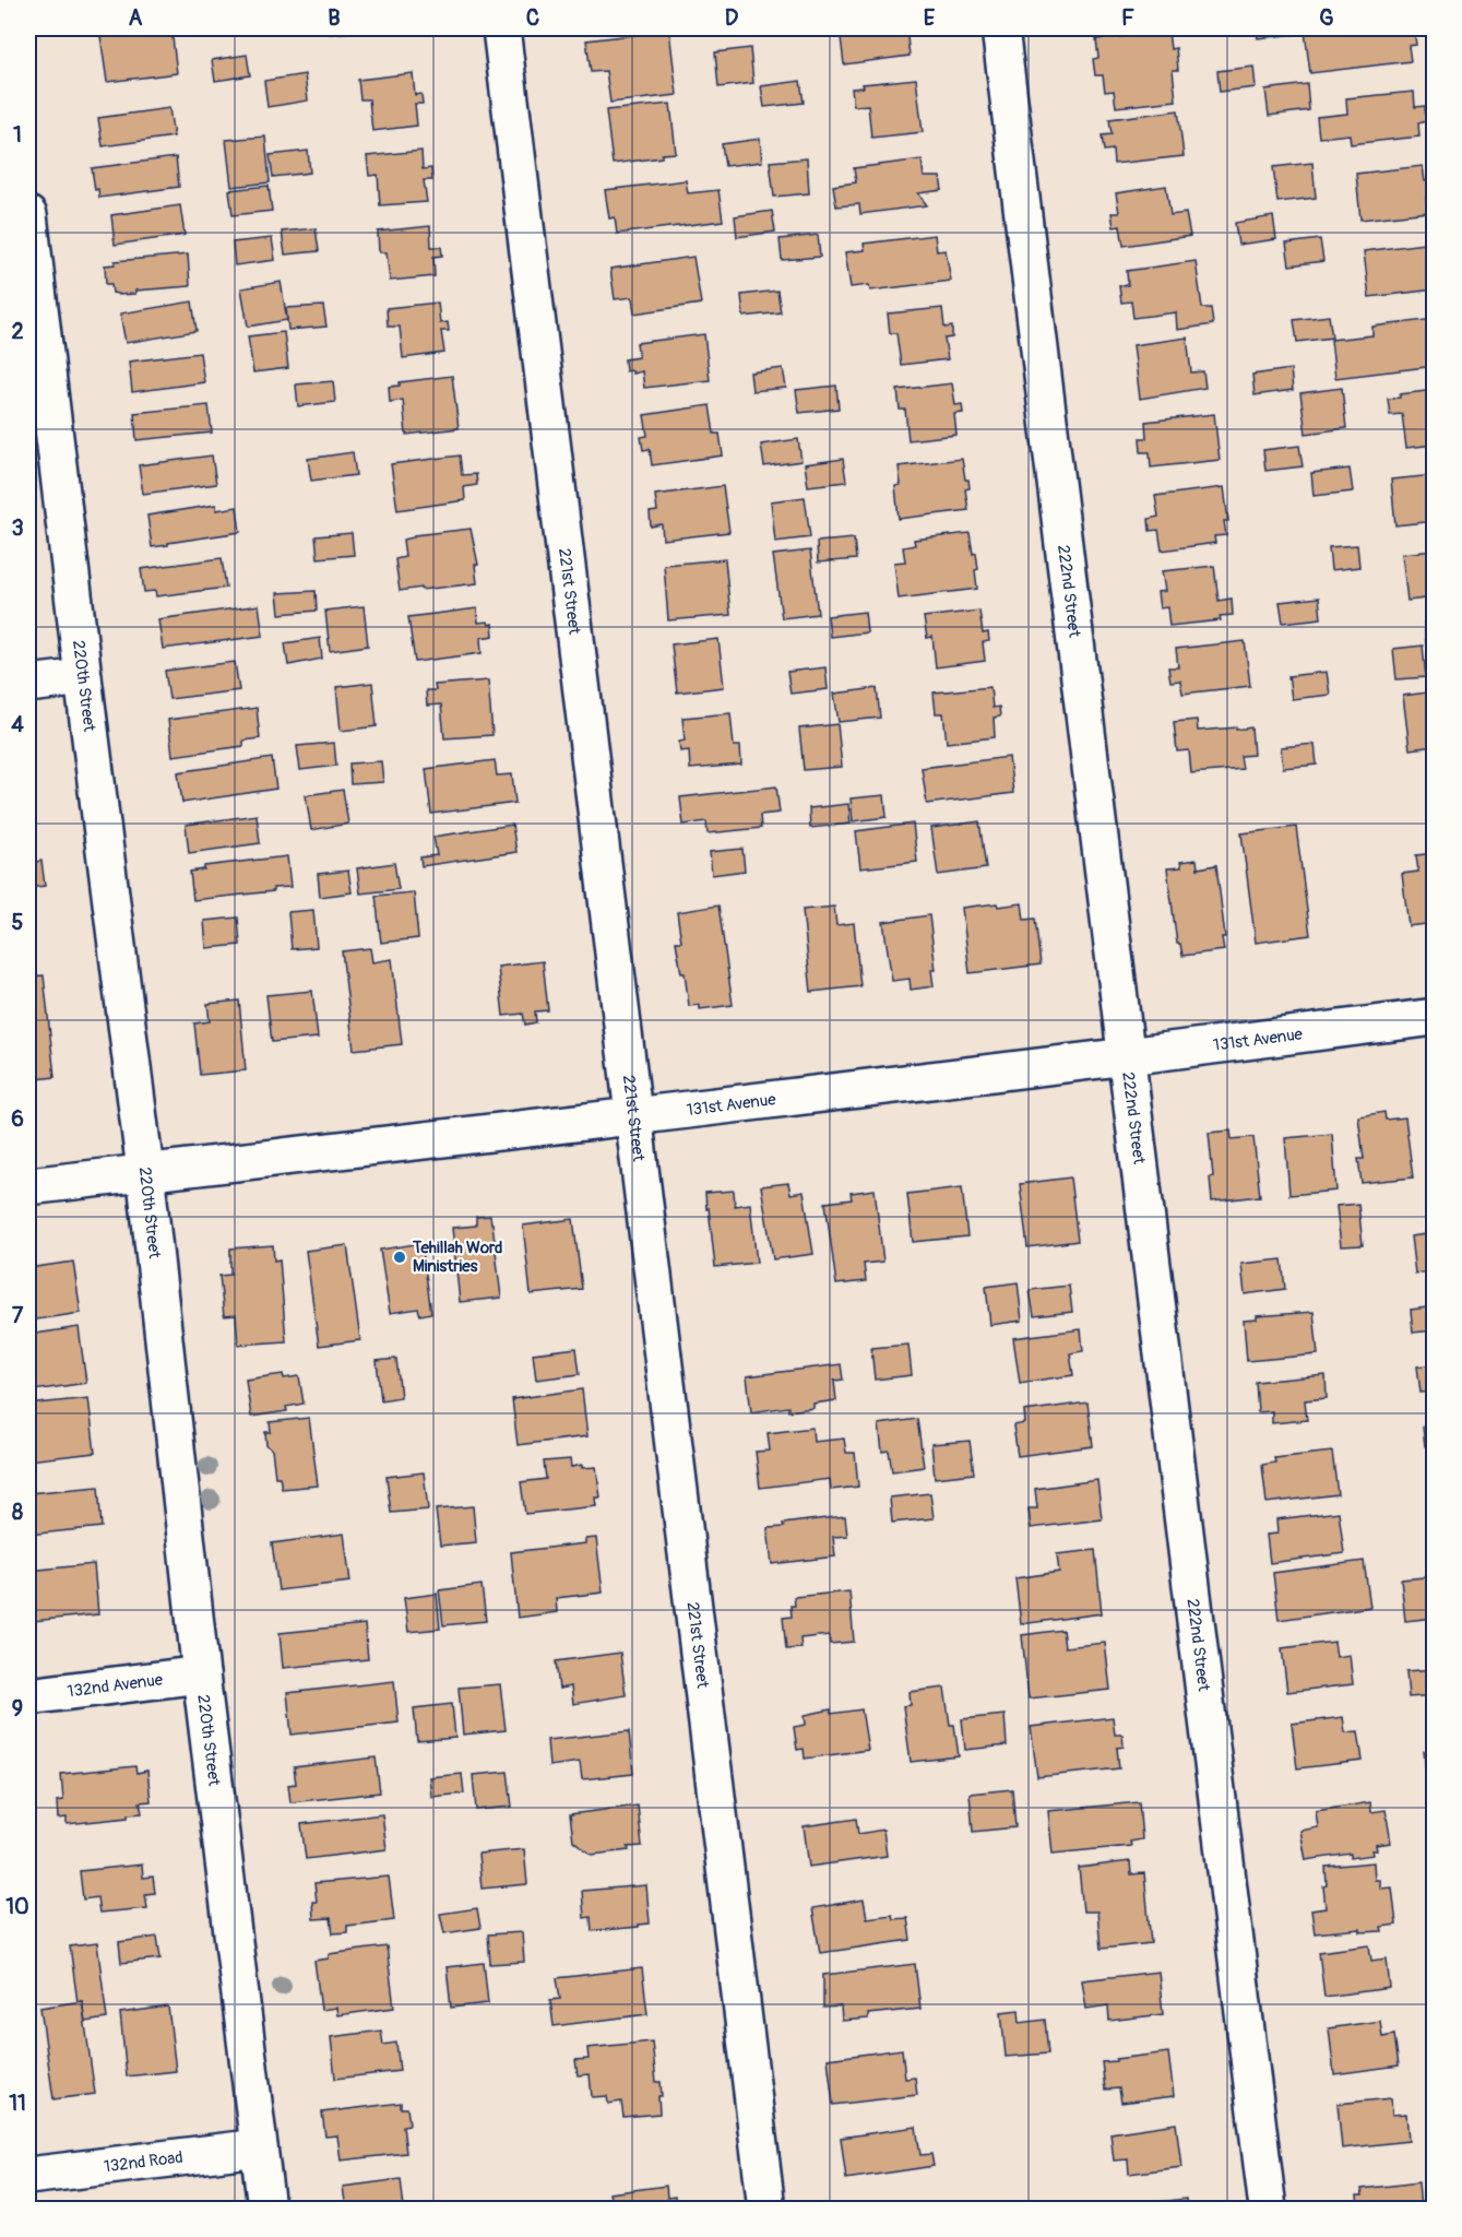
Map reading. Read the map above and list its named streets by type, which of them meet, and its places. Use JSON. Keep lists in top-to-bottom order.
{
  "streets": {
    "street": [
      "221st Street",
      "222nd Street",
      "220th Street",
      "131st Avenue",
      "132nd Avenue",
      "132nd Road"
    ]
  },
  "crossings": [
    ["221st Street", "131st Avenue"],
    ["222nd Street", "131st Avenue"],
    ["220th Street", "131st Avenue"],
    ["220th Street", "132nd Avenue"],
    ["220th Street", "132nd Road"]
  ],
  "places": ["Tehillah Word Ministries"],
  "grid": {
    "columns": [
      "A",
      "B",
      "C",
      "D",
      "E",
      "F",
      "G"
    ],
    "rows": [
      "1",
      "2",
      "3",
      "4",
      "5",
      "6",
      "7",
      "8",
      "9",
      "10",
      "11"
    ]
  }
}
